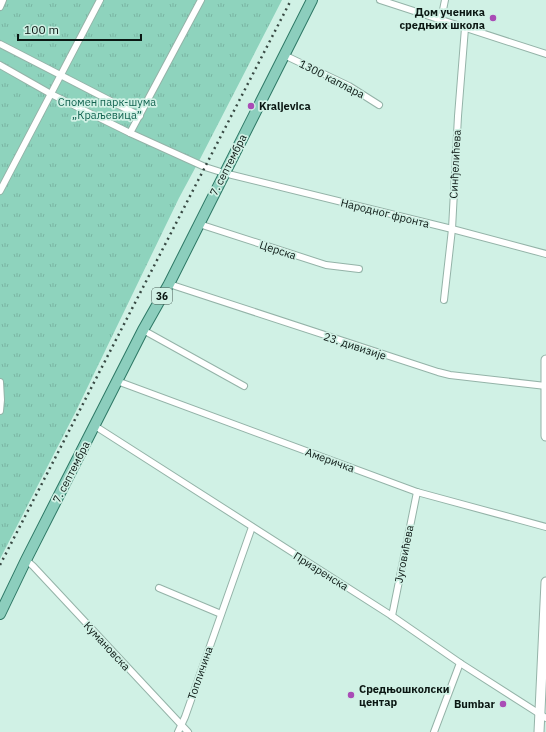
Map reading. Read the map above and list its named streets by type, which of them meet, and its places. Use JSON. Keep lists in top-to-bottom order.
{
  "streets": {
    "main road": ["7. септембра", "36"],
    "street": [
      "1300 каплара",
      "Синђелићева",
      "Народног фронта",
      "Церска",
      "23. дивизије",
      "Америчка",
      "Југовићева",
      "Призренска",
      "Кумановска",
      "Топличина"
    ]
  },
  "crossings": [
    ["1300 каплара", "7. септембра"],
    ["Синђелићева", "Народног фронта"],
    ["7. септембра", "Народног фронта"],
    ["7. септембра", "Церска"],
    ["7. септембра", "23. дивизије"],
    ["7. септембра", "Америчка"],
    ["7. септембра", "Призренска"],
    ["7. септембра", "Кумановска"],
    ["Америчка", "Југовићева"],
    ["Југовићева", "Призренска"],
    ["Призренска", "Топличина"],
    ["Кумановска", "Топличина"]
  ],
  "parks": ["Спомен парк-шума „Краљевица”"],
  "places": [
    "Дом ученика средњих школа",
    "Kraljevica",
    "Средњошколски центар",
    "Bumbar"
  ],
  "scale_bar": "100 m"
}
